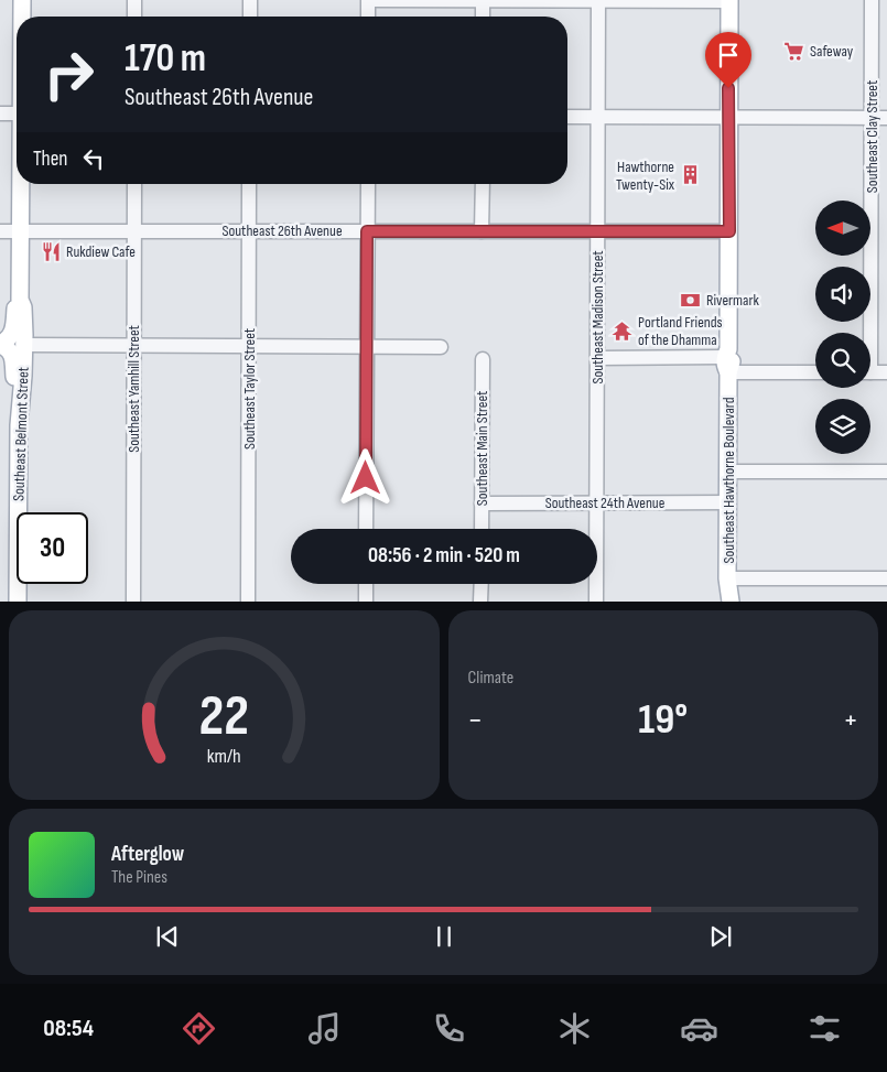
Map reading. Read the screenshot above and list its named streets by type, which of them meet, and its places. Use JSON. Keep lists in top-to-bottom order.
{
  "streets": {
    "main road": ["Southeast Belmont Street", "Southeast Hawthorne Boulevard"],
    "street": [
      "Southeast Clay Street",
      "Southeast 26th Avenue",
      "Southeast Madison Street",
      "Southeast Yamhill Street",
      "Southeast Taylor Street",
      "Southeast Main Street",
      "Southeast 24th Avenue"
    ]
  },
  "crossings": [
    ["Southeast 26th Avenue", "Southeast Madison Street"],
    ["Southeast 26th Avenue", "Southeast Yamhill Street"],
    ["Southeast 26th Avenue", "Southeast Taylor Street"],
    ["Southeast 26th Avenue", "Southeast Belmont Street"],
    ["Southeast 26th Avenue", "Southeast Hawthorne Boulevard"],
    ["Southeast Madison Street", "Southeast 24th Avenue"],
    ["Southeast Main Street", "Southeast 24th Avenue"],
    ["Southeast Hawthorne Boulevard", "Southeast 24th Avenue"]
  ],
  "places": {
    "supermarket": ["Safeway"],
    "building": ["Hawthorne Twenty-Six"],
    "restaurant": ["Rukdiew Cafe"],
    "bank": ["Rivermark"],
    "temple": ["Portland Friends of the Dhamma"]
  },
  "north": "left",
  "page": {
    "turn": ["170 m", "Southeast 26th Avenue"],
    "then": "Then",
    "limit": "30",
    "trip": "08:56 · 2 min · 520 m",
    "tile": "Climate",
    "heat": ["−", "19°", "+"],
    "song": ["Afterglow", "The Pines"],
    "tabs": "08:54",
    "gauge": ["22", "km/h"]
  }
}
